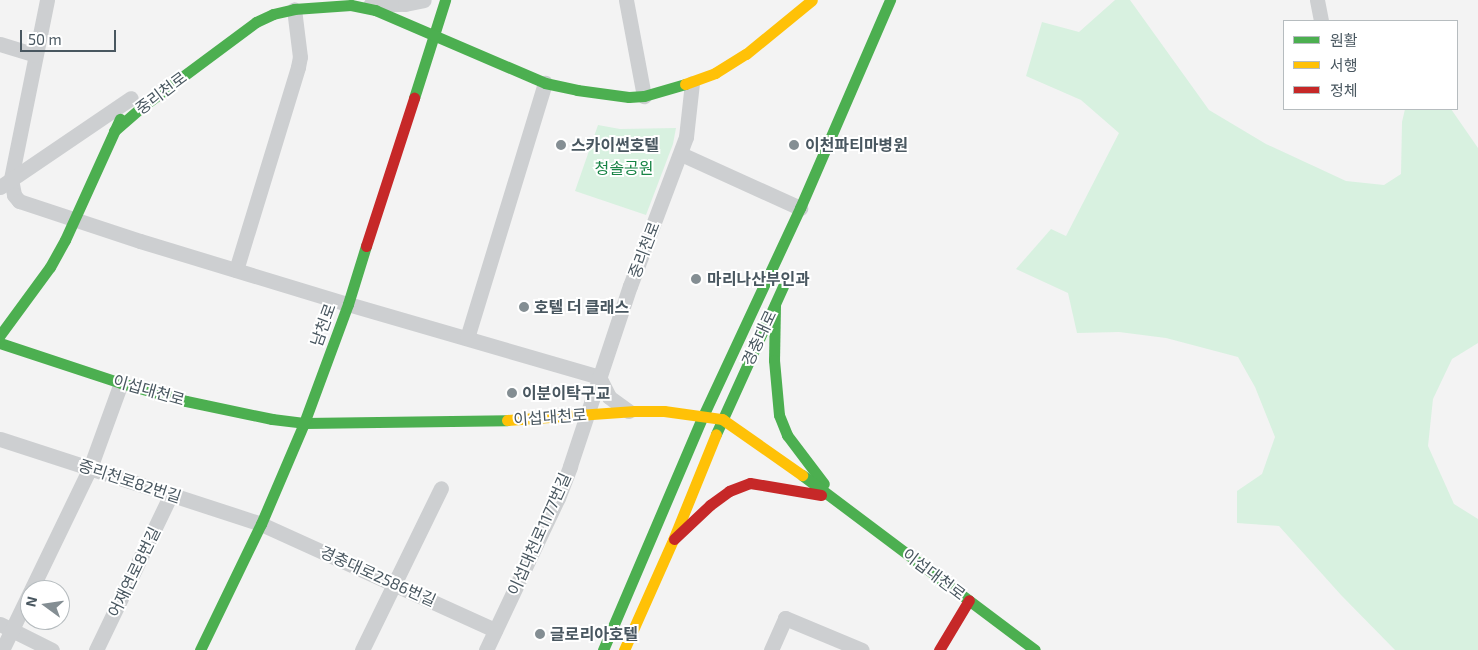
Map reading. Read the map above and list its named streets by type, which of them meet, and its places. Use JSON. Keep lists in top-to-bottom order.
{
  "streets": {
    "street": [
      "중리천로",
      "남천로",
      "경충대로",
      "이섭대천로",
      "중리천로82번길",
      "이섭대천로1177번길",
      "어재연로8번길",
      "경충대로2586번길"
    ]
  },
  "crossings": [
    ["중리천로", "남천로"],
    ["중리천로", "이섭대천로"],
    ["중리천로", "이섭대천로1177번길"],
    ["남천로", "이섭대천로"],
    ["남천로", "중리천로82번길"],
    ["남천로", "경충대로2586번길"],
    ["경충대로", "이섭대천로"],
    ["이섭대천로", "이섭대천로1177번길"],
    ["중리천로82번길", "어재연로8번길"],
    ["중리천로82번길", "경충대로2586번길"],
    ["이섭대천로1177번길", "경충대로2586번길"]
  ],
  "parks": ["청솔공원"],
  "places": [
    "스카이썬호텔",
    "이천파티마병원",
    "마리나산부인과",
    "호텔 더 클래스",
    "이분이탁구교",
    "글로리아호텔"
  ],
  "legend": ["원활", "서행", "정체"],
  "scale_bar": "50 m",
  "north": "left"
}
